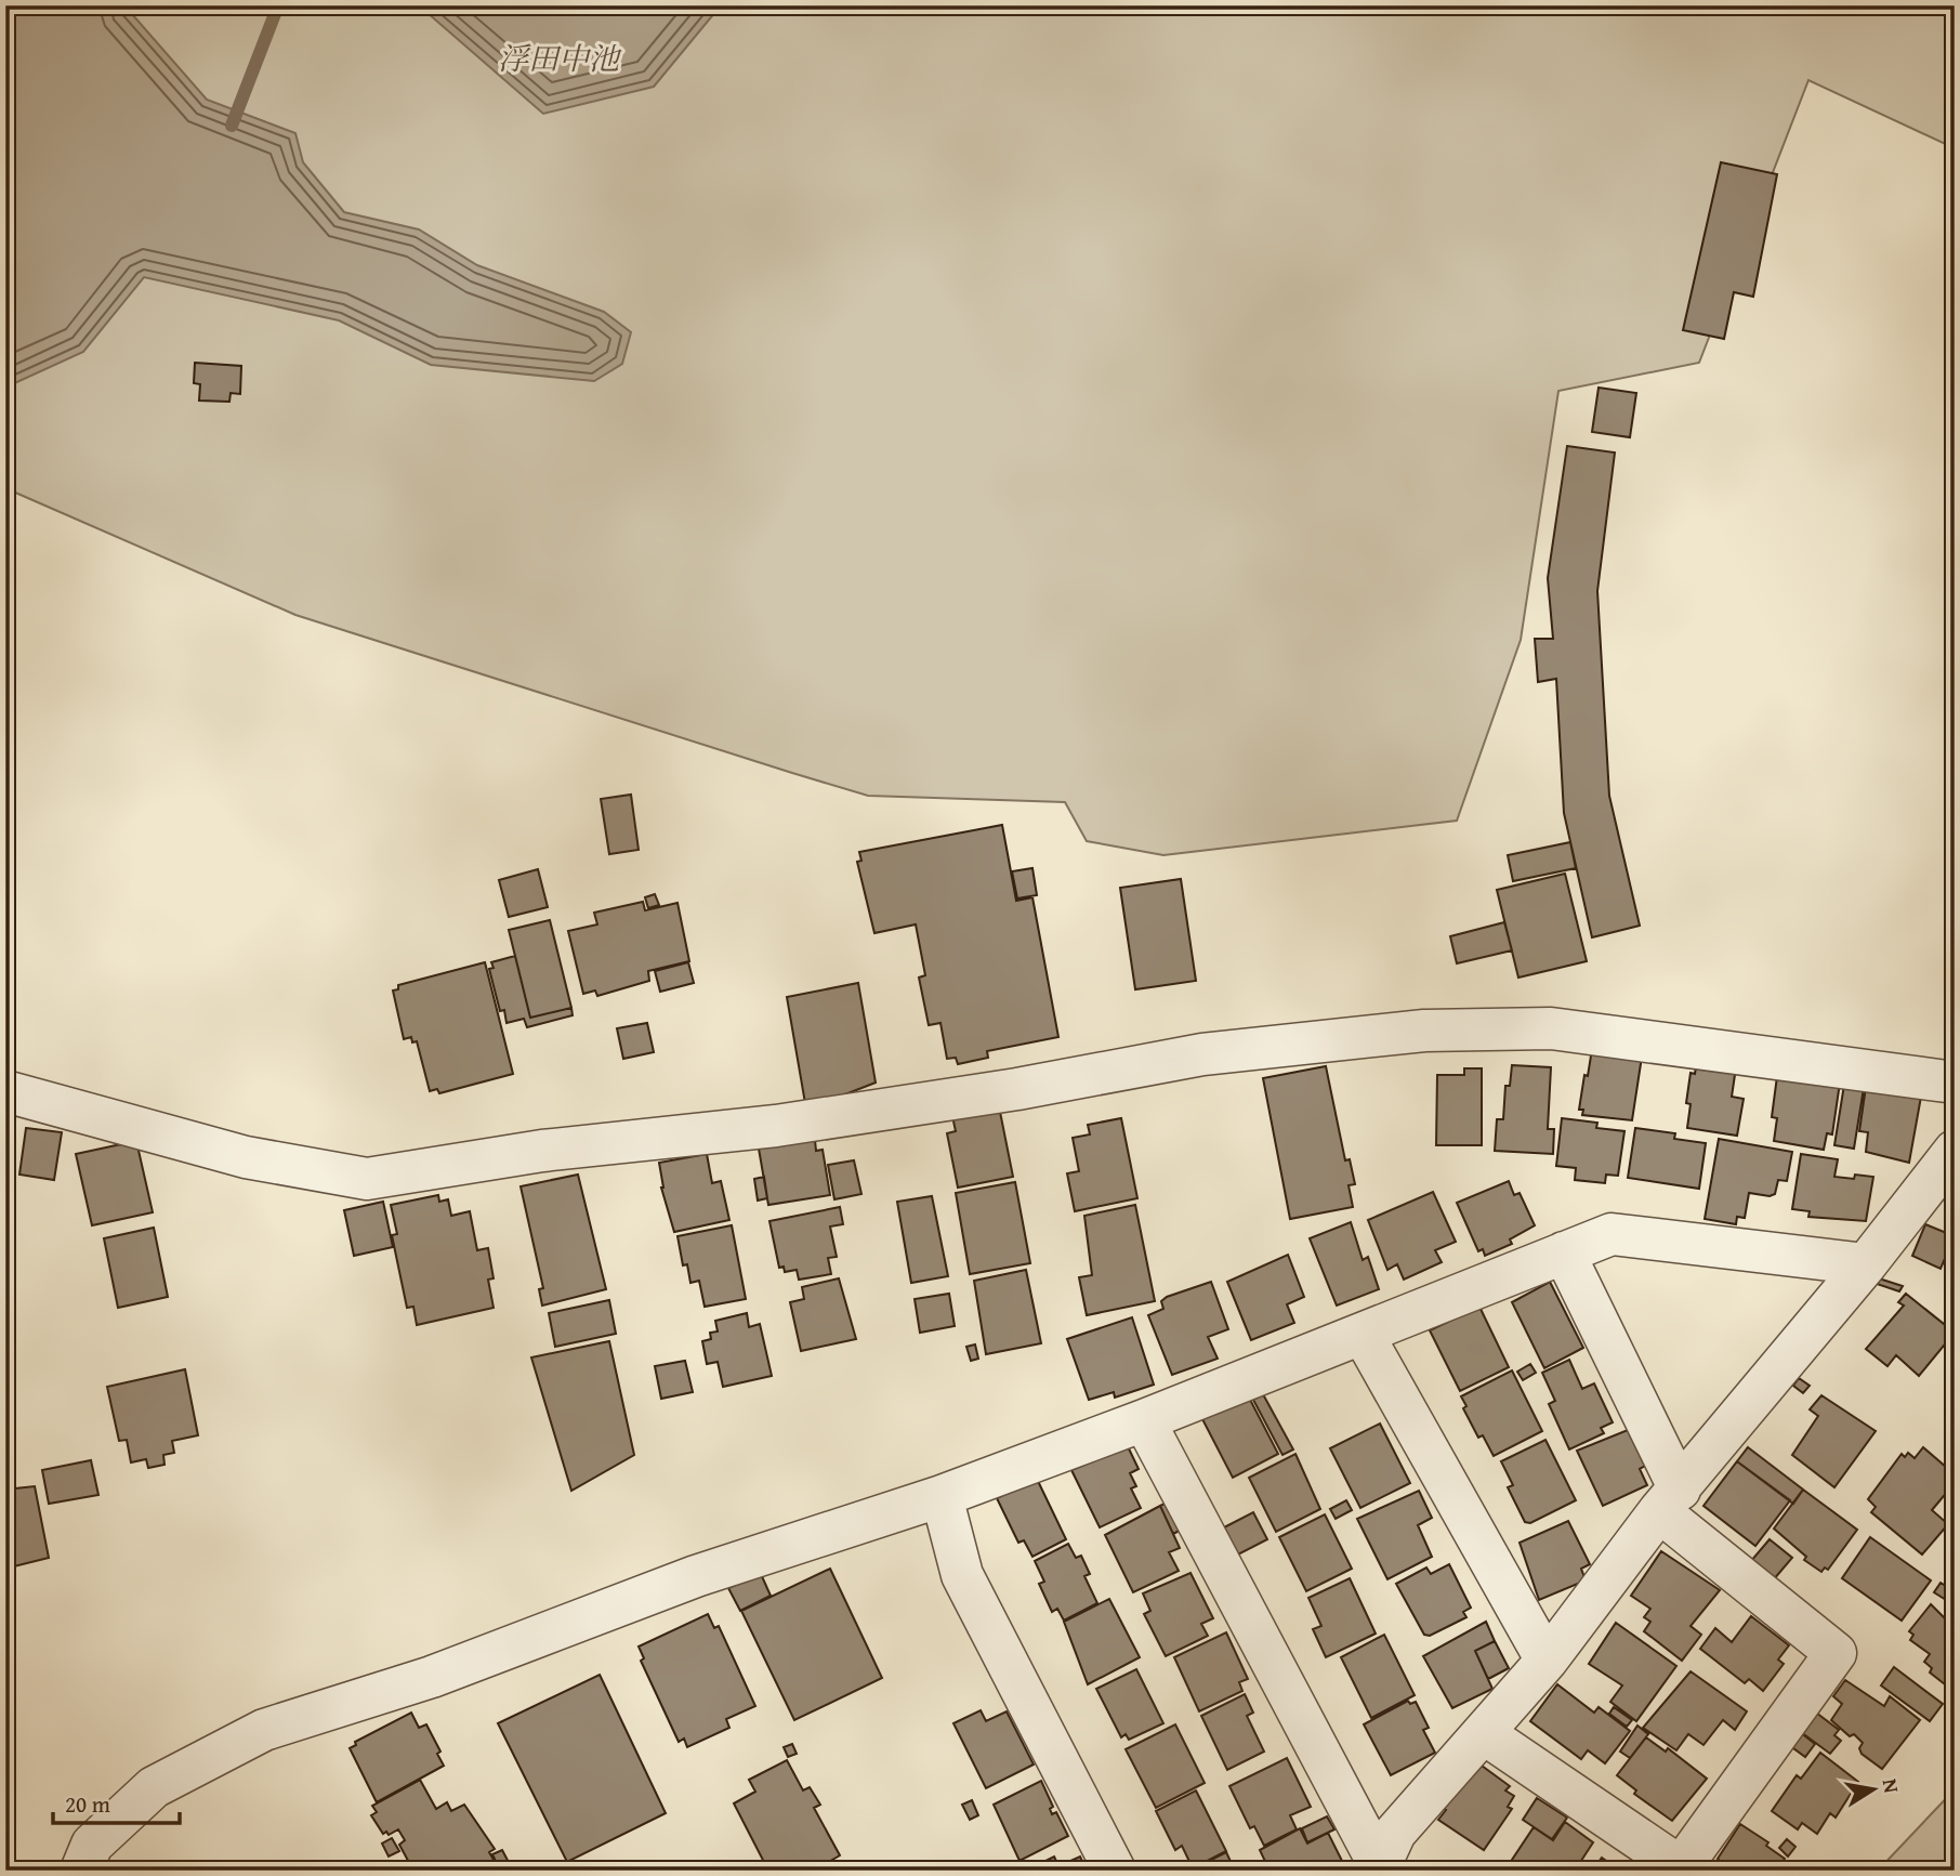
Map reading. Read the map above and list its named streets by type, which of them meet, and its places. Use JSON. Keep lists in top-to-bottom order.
{
  "water": ["浮田中池"],
  "scale_bar": "20 m",
  "north": "right"
}
